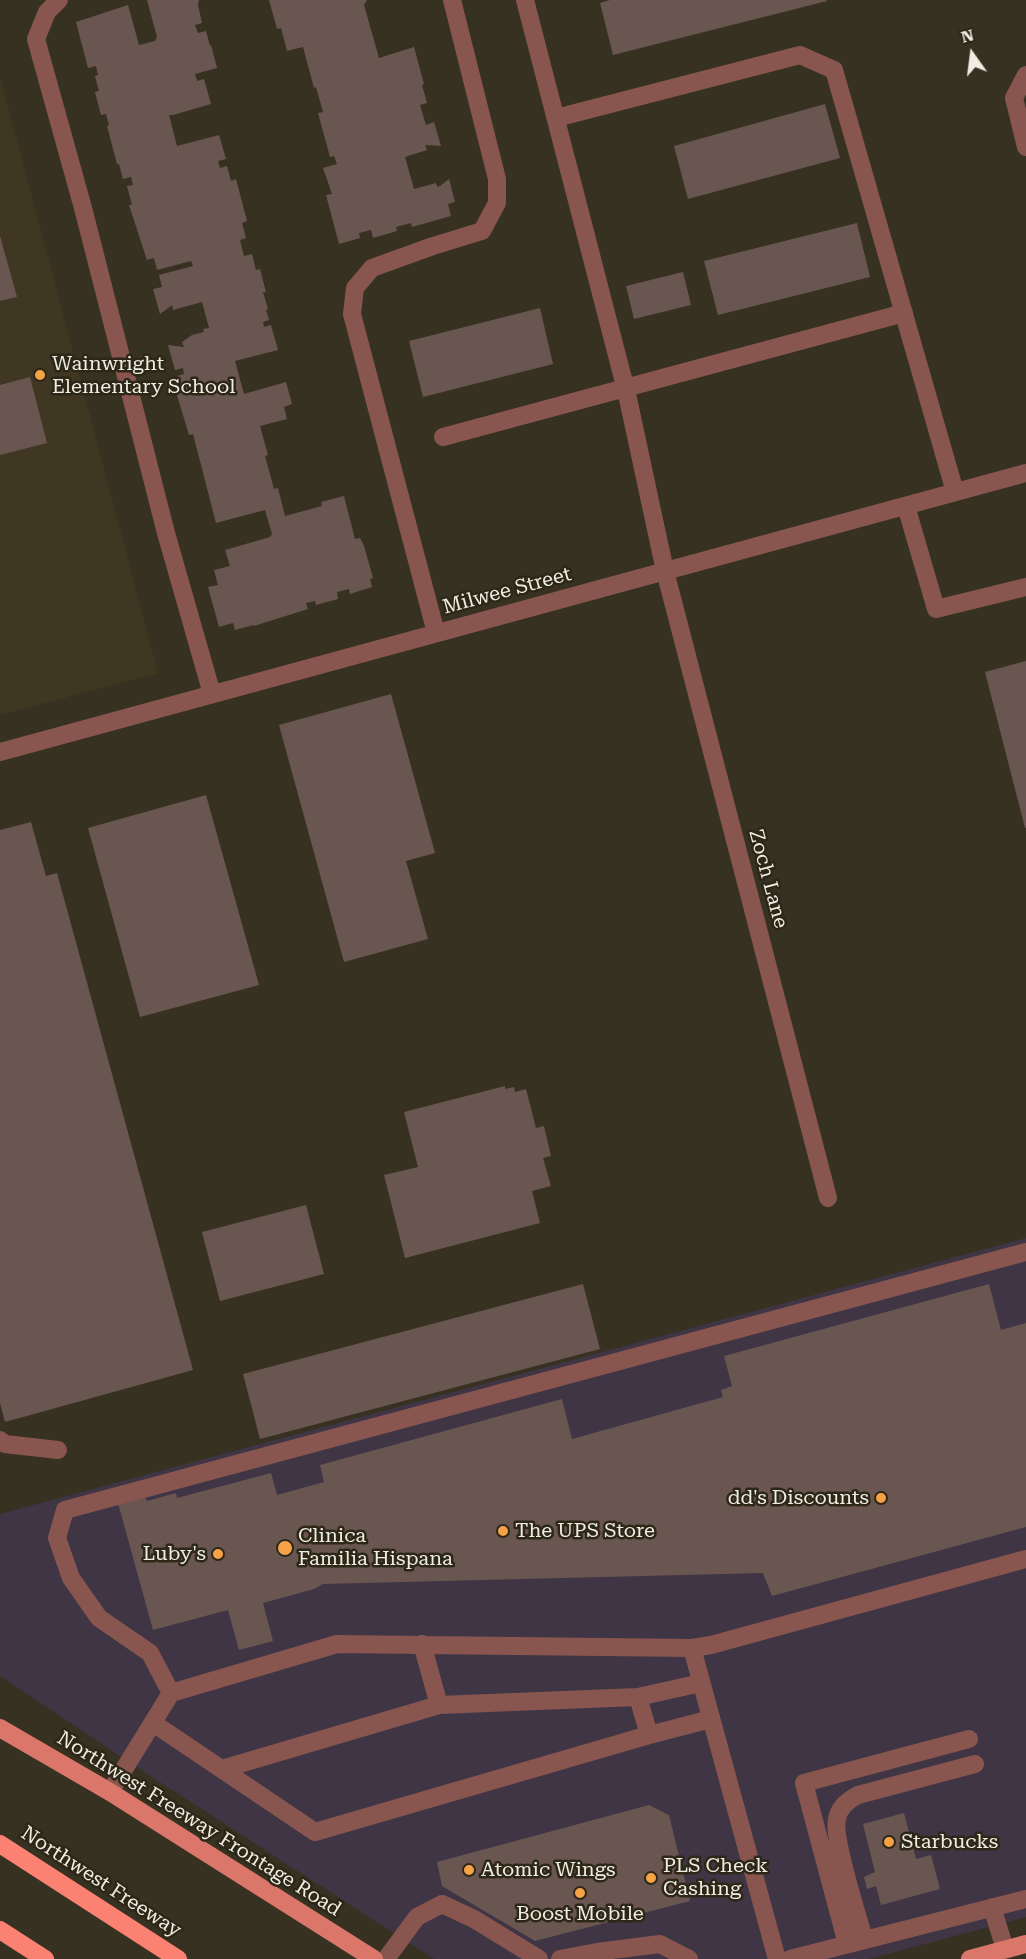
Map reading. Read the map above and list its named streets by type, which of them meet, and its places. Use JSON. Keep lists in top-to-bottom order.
{
  "streets": {
    "highway": ["Northwest Freeway"],
    "main road": ["Northwest Freeway Frontage Road"],
    "street": ["Milwee Street", "Zoch Lane"]
  },
  "crossings": [
    ["Milwee Street", "Zoch Lane"]
  ],
  "places": [
    "Wainwright Elementary School",
    "dd's Discounts",
    "The UPS Store",
    "Clinica Familia Hispana",
    "Luby's",
    "Starbucks",
    "Atomic Wings",
    "PLS Check Cashing",
    "Boost Mobile"
  ],
  "north": "top"
}
